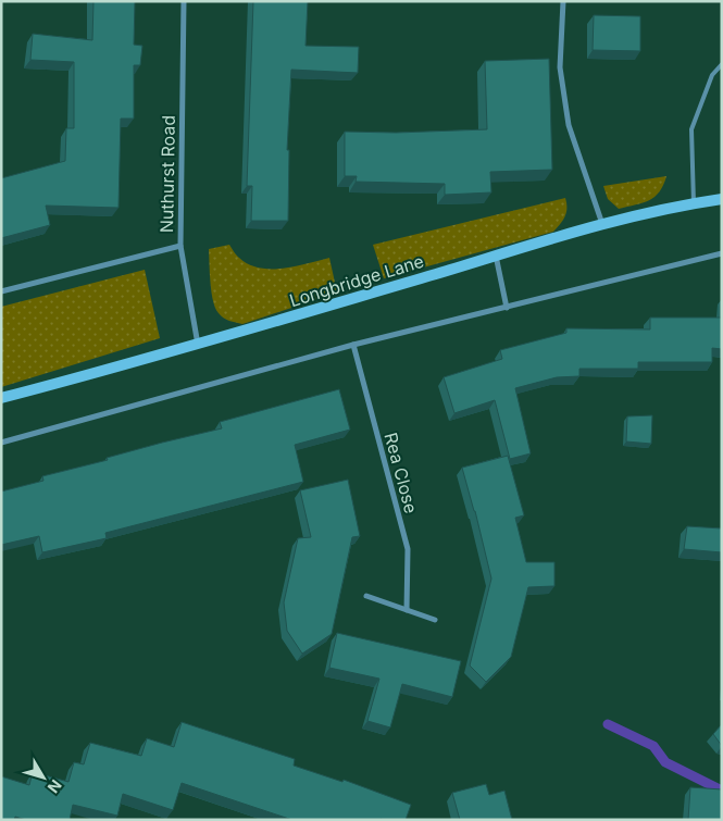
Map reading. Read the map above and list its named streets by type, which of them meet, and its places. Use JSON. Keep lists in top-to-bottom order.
{
  "streets": {
    "main road": ["Longbridge Lane"],
    "street": ["Nuthurst Road", "Rea Close"]
  },
  "crossings": [
    ["Nuthurst Road", "Longbridge Lane"]
  ],
  "north": "bottom right"
}
